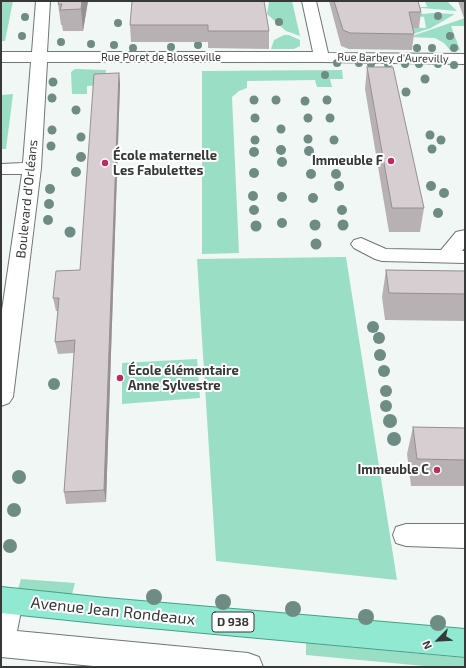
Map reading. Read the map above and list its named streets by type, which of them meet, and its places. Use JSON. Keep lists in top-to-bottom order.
{
  "streets": {
    "main road": ["Avenue Jean Rondeaux", "D 938"],
    "street": ["Rue Poret de Blosseville", "Rue Barbey d'Aurevilly", "Boulevard d'Orléans"]
  },
  "crossings": [
    ["Rue Poret de Blosseville", "Rue Barbey d'Aurevilly"],
    ["Rue Poret de Blosseville", "Boulevard d'Orléans"]
  ],
  "places": [
    "Immeuble F",
    "École maternelle Les Fabulettes",
    "École élémentaire Anne Sylvestre",
    "Immeuble C"
  ],
  "north": "bottom left"
}
